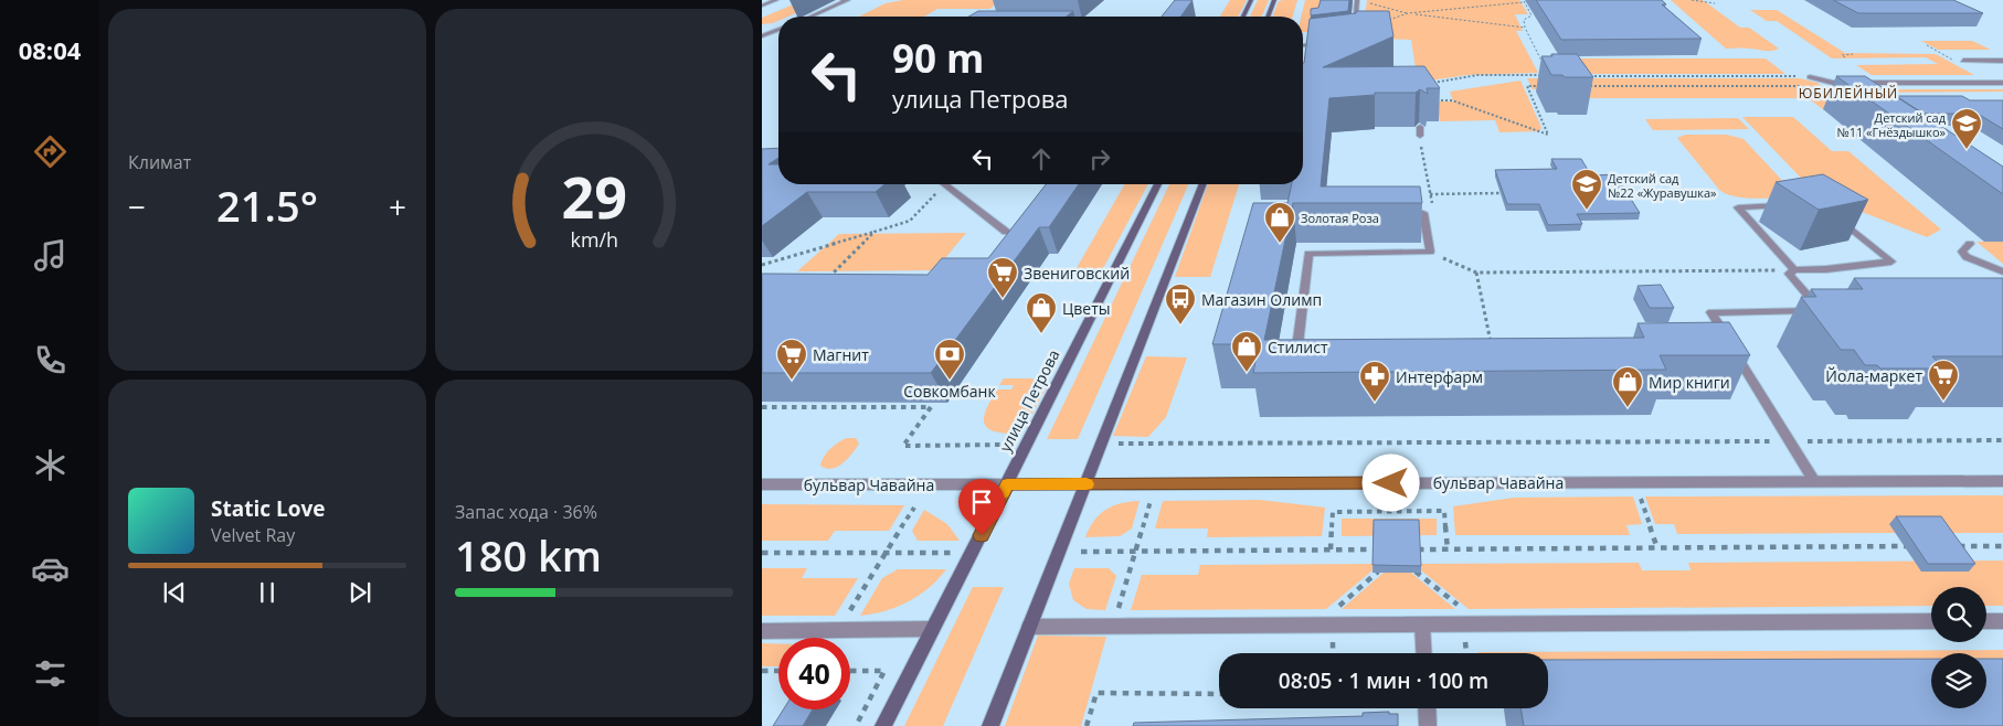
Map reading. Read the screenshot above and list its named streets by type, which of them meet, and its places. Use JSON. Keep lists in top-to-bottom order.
{
  "streets": {
    "main road": ["улица Петрова", "бульвар Чавайна"]
  },
  "crossings": [
    ["улица Петрова", "бульвар Чавайна"]
  ],
  "districts": ["ЮБИЛЕЙНЫЙ"],
  "places": {
    "school or university": ["Детский сад №11 «Гнёздышко»", "Детский сад №22 «Журавушка»"],
    "shop": [
      "Золотая Роза",
      "Цветы",
      "Стилист",
      "Мир книги"
    ],
    "supermarket": ["Звениговский", "Магнит", "Йола-маркет"],
    "bus stop": ["Магазин Олимп"],
    "bank": ["Совкомбанк"],
    "pharmacy": ["Интерфарм"]
  },
  "page": {
    "tabs": "08:04",
    "tile": [
      "Климат",
      ["Запас хода · 36%", "180 km"]
    ],
    "turn": ["90 m", "улица Петрова"],
    "heat": ["−", "21.5°", "+"],
    "song": ["Static Love", "Velvet Ray"],
    "limit": "40",
    "trip": "08:05 · 1 мин · 100 m",
    "gauge": ["29", "km/h"]
  }
}
